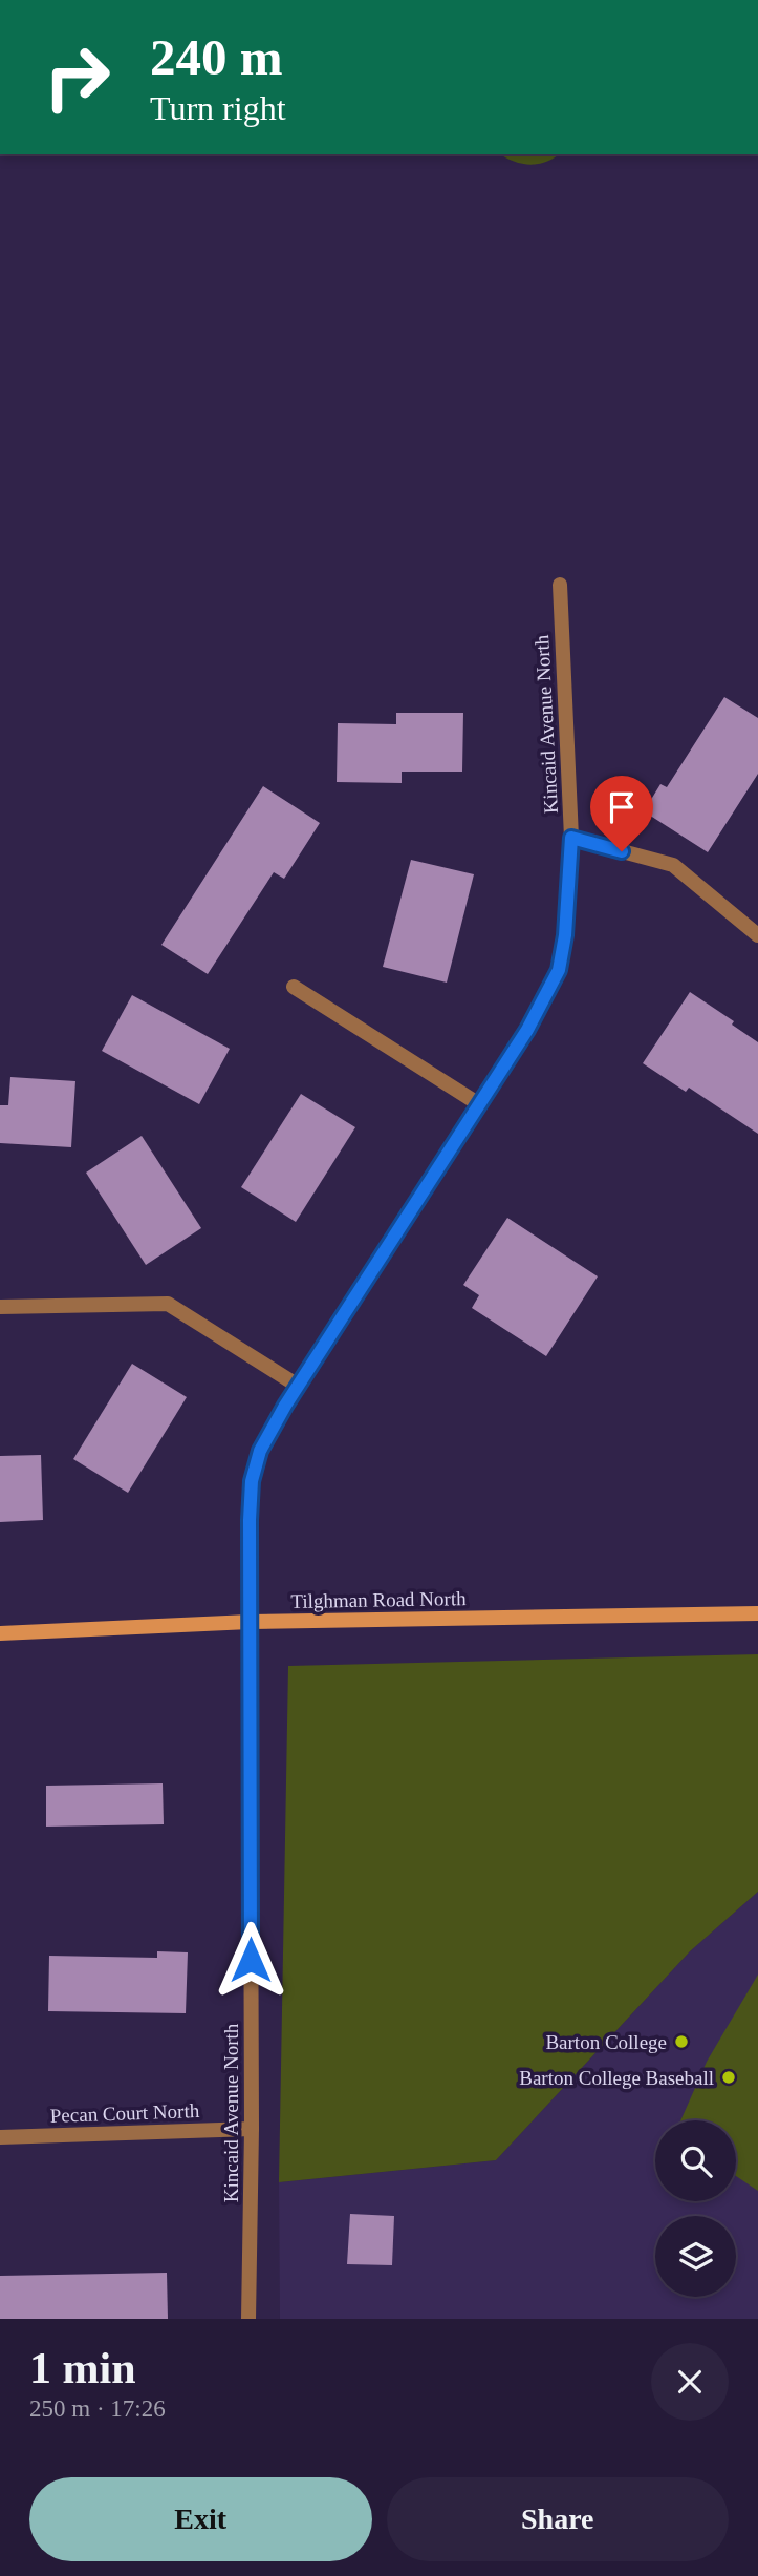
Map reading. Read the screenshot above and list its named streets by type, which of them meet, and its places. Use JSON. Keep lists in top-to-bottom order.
{
  "streets": {
    "street": ["Kincaid Avenue North", "Tilghman Road North", "Pecan Court North"]
  },
  "crossings": [
    ["Kincaid Avenue North", "Tilghman Road North"],
    ["Kincaid Avenue North", "Pecan Court North"]
  ],
  "places": ["Barton College", "Barton College Baseball"],
  "page": {
    "turn": ["240 m", "Turn right"],
    "heading": ["1 min", "250 m · 17:26"],
    "buttons": ["Exit", "Share"]
  }
}
